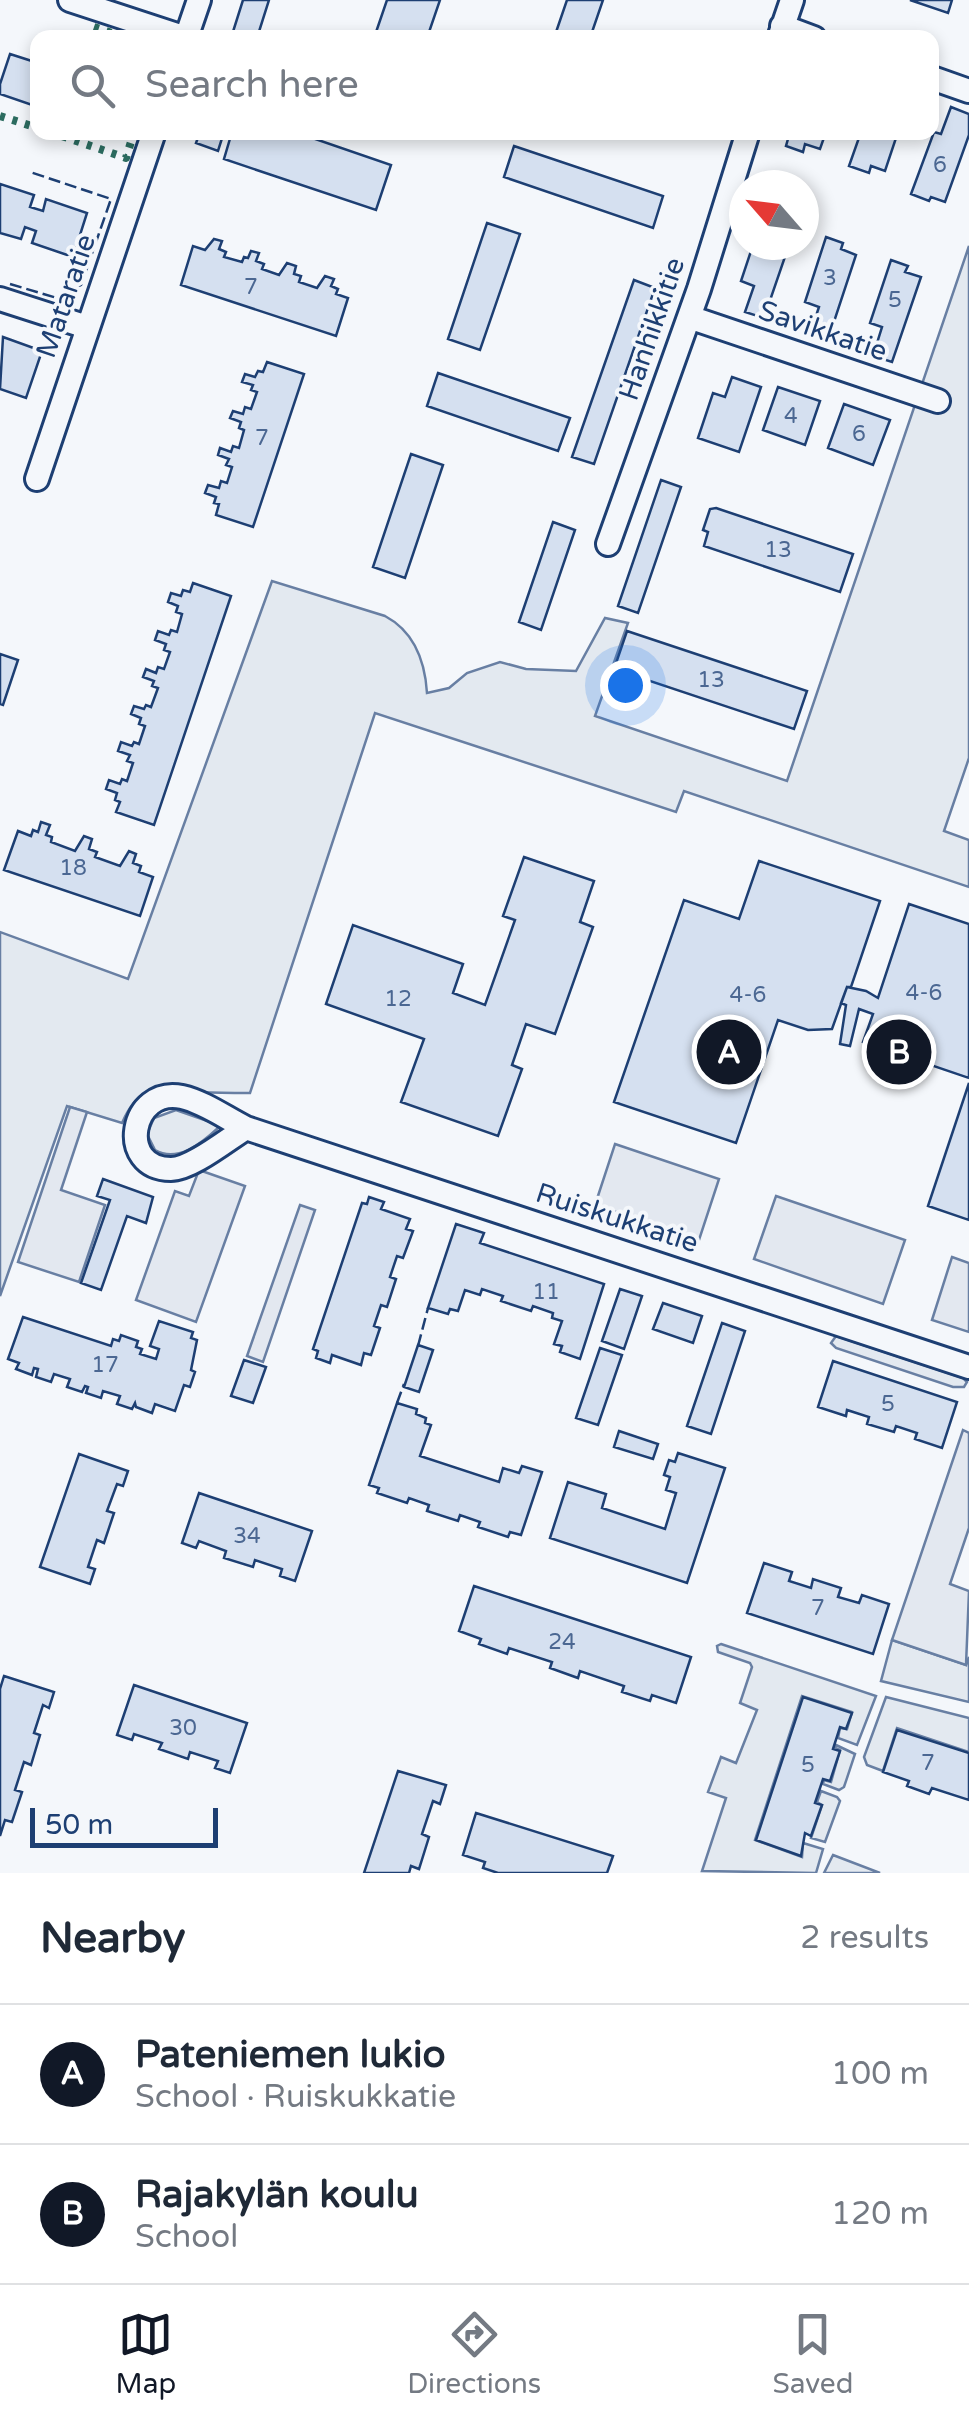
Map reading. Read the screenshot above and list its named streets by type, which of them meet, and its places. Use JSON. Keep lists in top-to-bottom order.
{
  "streets": {
    "street": [
      "Mataratie",
      "Hanhikkitie",
      "Savikkatie",
      "Ruiskukkatie"
    ]
  },
  "crossings": [
    ["Hanhikkitie", "Savikkatie"]
  ],
  "house_numbers": [
    "6",
    "3",
    "7",
    "5",
    "4",
    "6",
    "7",
    "13",
    "13",
    "18",
    "4-6",
    "4-6",
    "12",
    "11",
    "17",
    "5",
    "34",
    "7",
    "24",
    "30",
    "7",
    "5"
  ],
  "scale_bar": "50 m",
  "north": "top left",
  "page": {
    "search": "Search here",
    "pins": ["A", "B"],
    "scale": "50 m",
    "heading": ["Nearby", "2 results"],
    "list": [
      {
        "mark": "A",
        "name": "Pateniemen lukio",
        "note": "School · Ruiskukkatie",
        "value": "100 m"
      },
      {
        "mark": "B",
        "name": "Rajakylän koulu",
        "note": "School",
        "value": "120 m"
      }
    ],
    "nav": ["Map", "Directions", "Saved"]
  }
}
